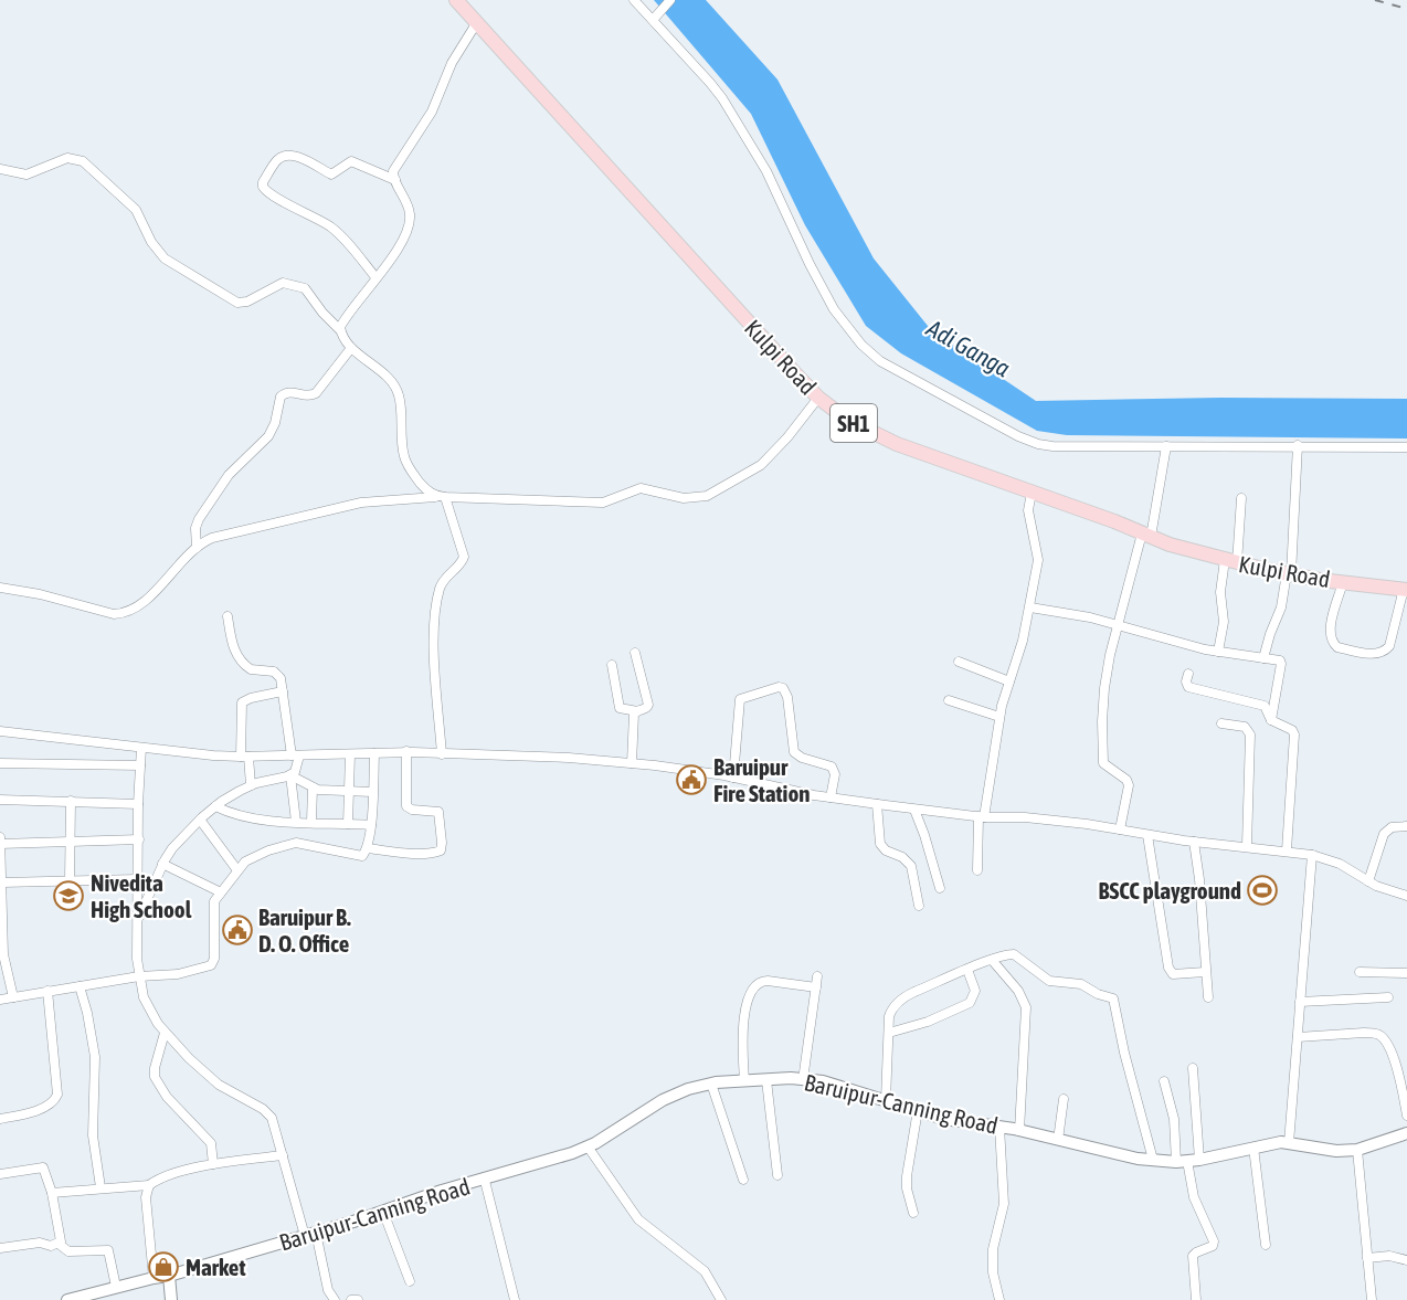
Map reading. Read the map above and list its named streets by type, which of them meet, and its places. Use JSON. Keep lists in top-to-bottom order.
{
  "streets": {
    "main road": ["Kulpi Road", "SH1", "Baruipur-Canning Road"]
  },
  "water": ["Adi Ganga"],
  "places": {
    "public building": ["Baruipur Fire Station", "Baruipur B. D. O. Office"],
    "sports": ["BSCC playground"],
    "school or university": ["Nivedita High School"],
    "shop": ["Market"]
  }
}
